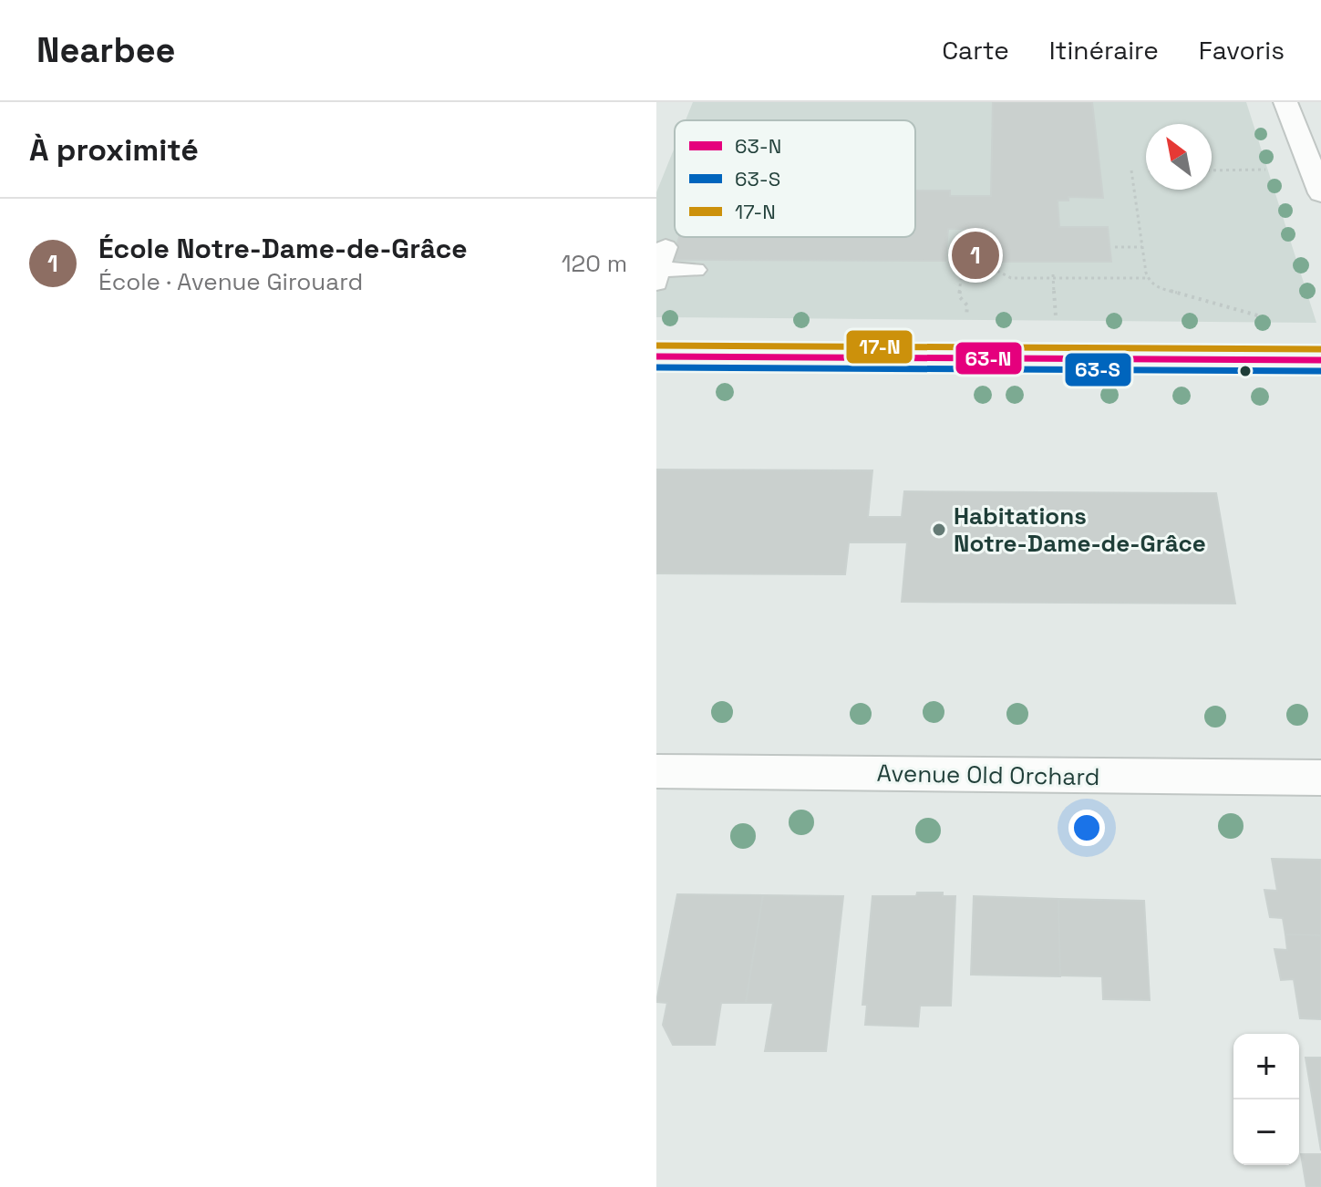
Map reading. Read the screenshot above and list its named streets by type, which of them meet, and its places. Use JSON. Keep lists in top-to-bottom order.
{
  "streets": {
    "street": ["Avenue Old Orchard"]
  },
  "places": ["Habitations Notre-Dame-de-Grâce"],
  "lines": ["transit line 17-N", "transit line 63-N", "transit line 63-S"],
  "legend": ["63-N", "63-S", "17-N"],
  "north": "top left",
  "page": {
    "header": "Nearbee",
    "nav": ["Carte", "Itinéraire", "Favoris"],
    "heading": "À proximité",
    "list": [
      {
        "mark": "1",
        "name": "École Notre-Dame-de-Grâce",
        "note": "École · Avenue Girouard",
        "value": "120 m"
      }
    ],
    "pins": "1",
    "map_buttons": ["+", "−"]
  }
}
